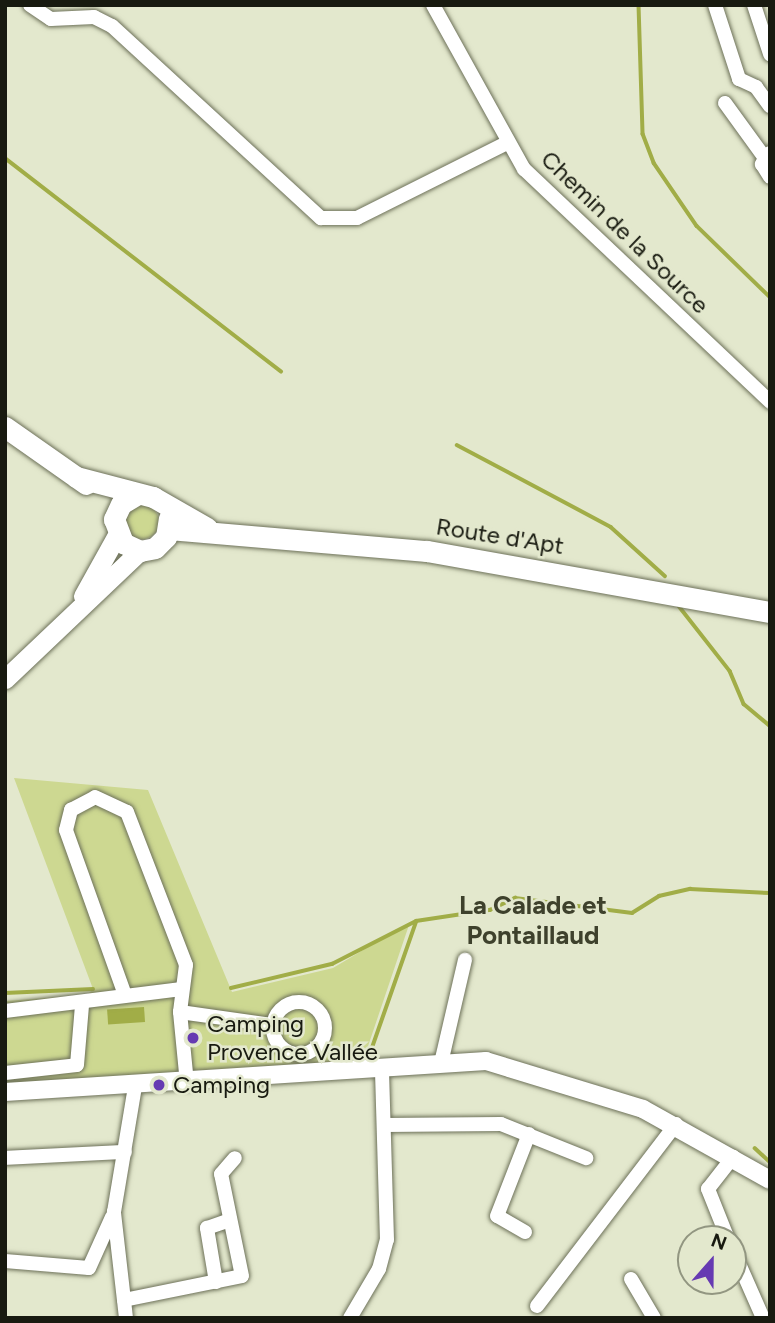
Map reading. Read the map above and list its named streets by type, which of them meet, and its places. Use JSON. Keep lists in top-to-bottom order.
{
  "streets": {
    "main road": ["Route d'Apt"],
    "street": ["Chemin de la Source"]
  },
  "districts": ["La Calade et Pontaillaud"],
  "places": ["Camping Provence Vallée", "Camping"],
  "north": "top"
}
